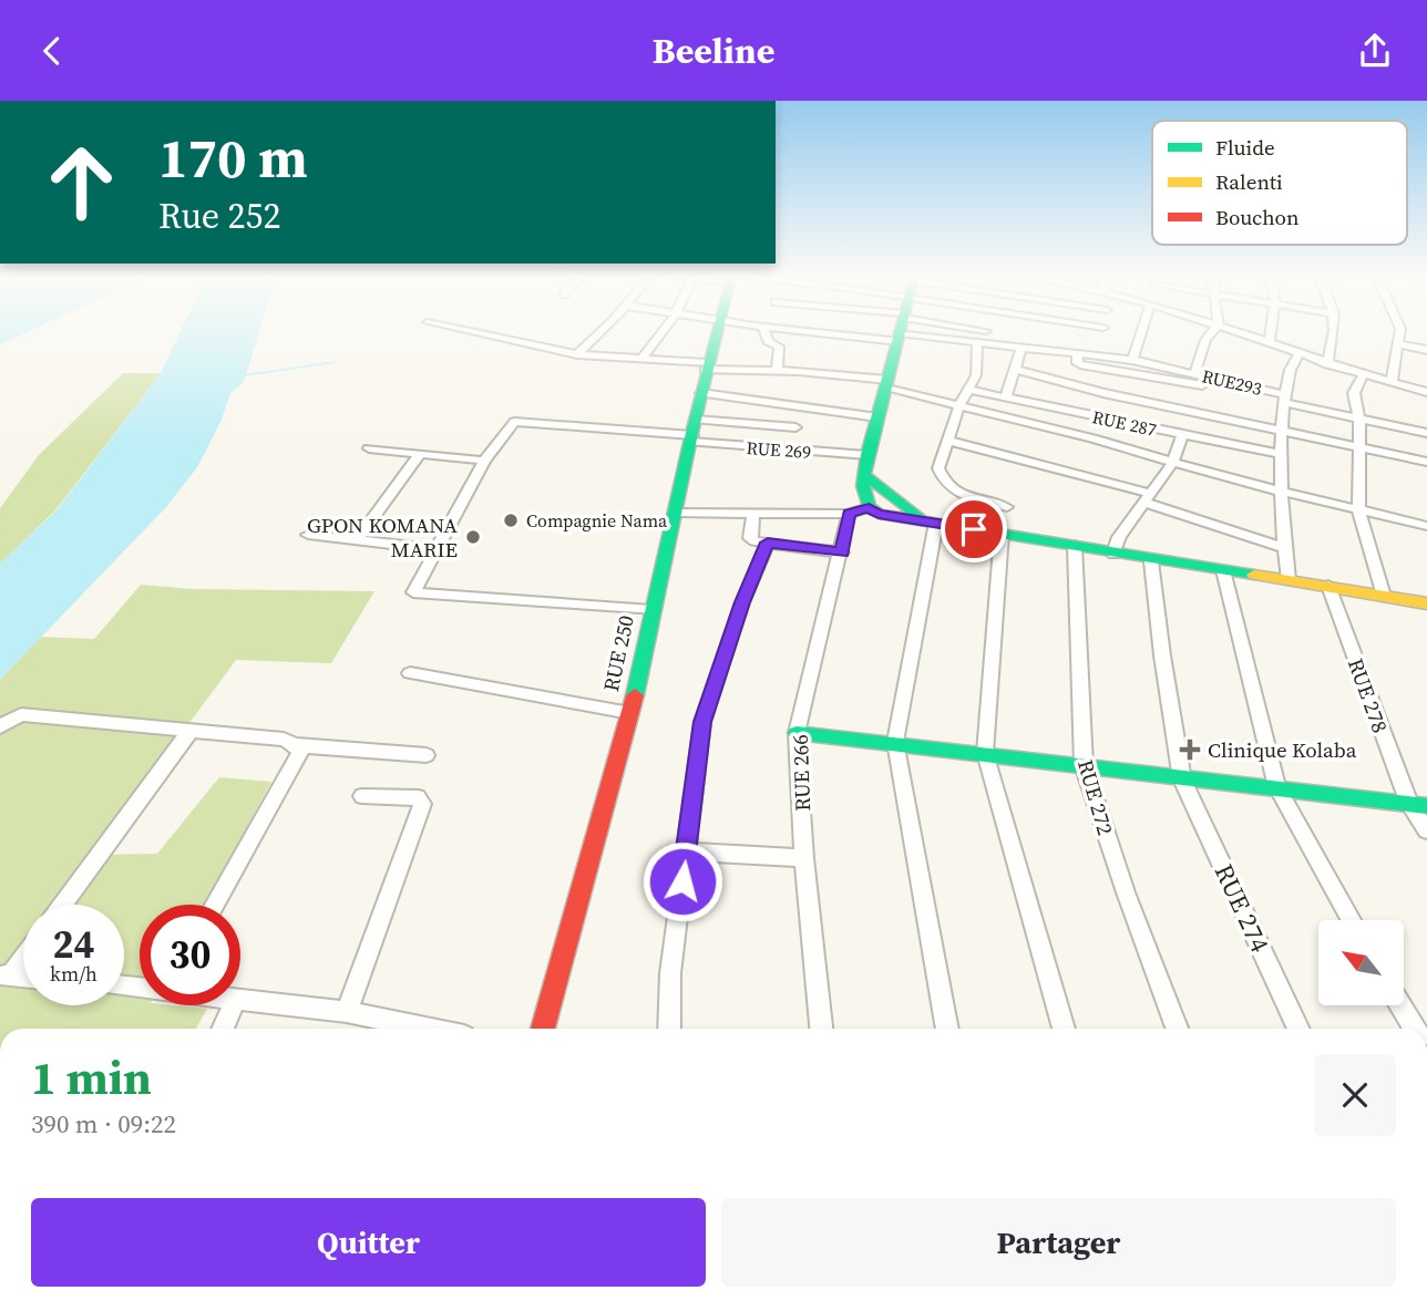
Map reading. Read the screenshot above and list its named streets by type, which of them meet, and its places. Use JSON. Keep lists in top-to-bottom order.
{
  "streets": {
    "street": [
      "RUE293",
      "RUE 287",
      "RUE 269",
      "RUE 250",
      "RUE 278",
      "RUE 266",
      "RUE 272",
      "RUE 274"
    ]
  },
  "crossings": [
    ["RUE 269", "RUE 250"]
  ],
  "places": {
    "other": ["Compagnie Nama", "GPON KOMANA MARIE"],
    "health": ["Clinique Kolaba"]
  },
  "legend": ["Fluide", "Ralenti", "Bouchon"],
  "north": "top left",
  "page": {
    "header": "Beeline",
    "turn": ["170 m", "Rue 252"],
    "speed": "24 km/h",
    "limit": "30",
    "heading": ["1 min", "390 m · 09:22"],
    "buttons": ["Quitter", "Partager"]
  }
}
